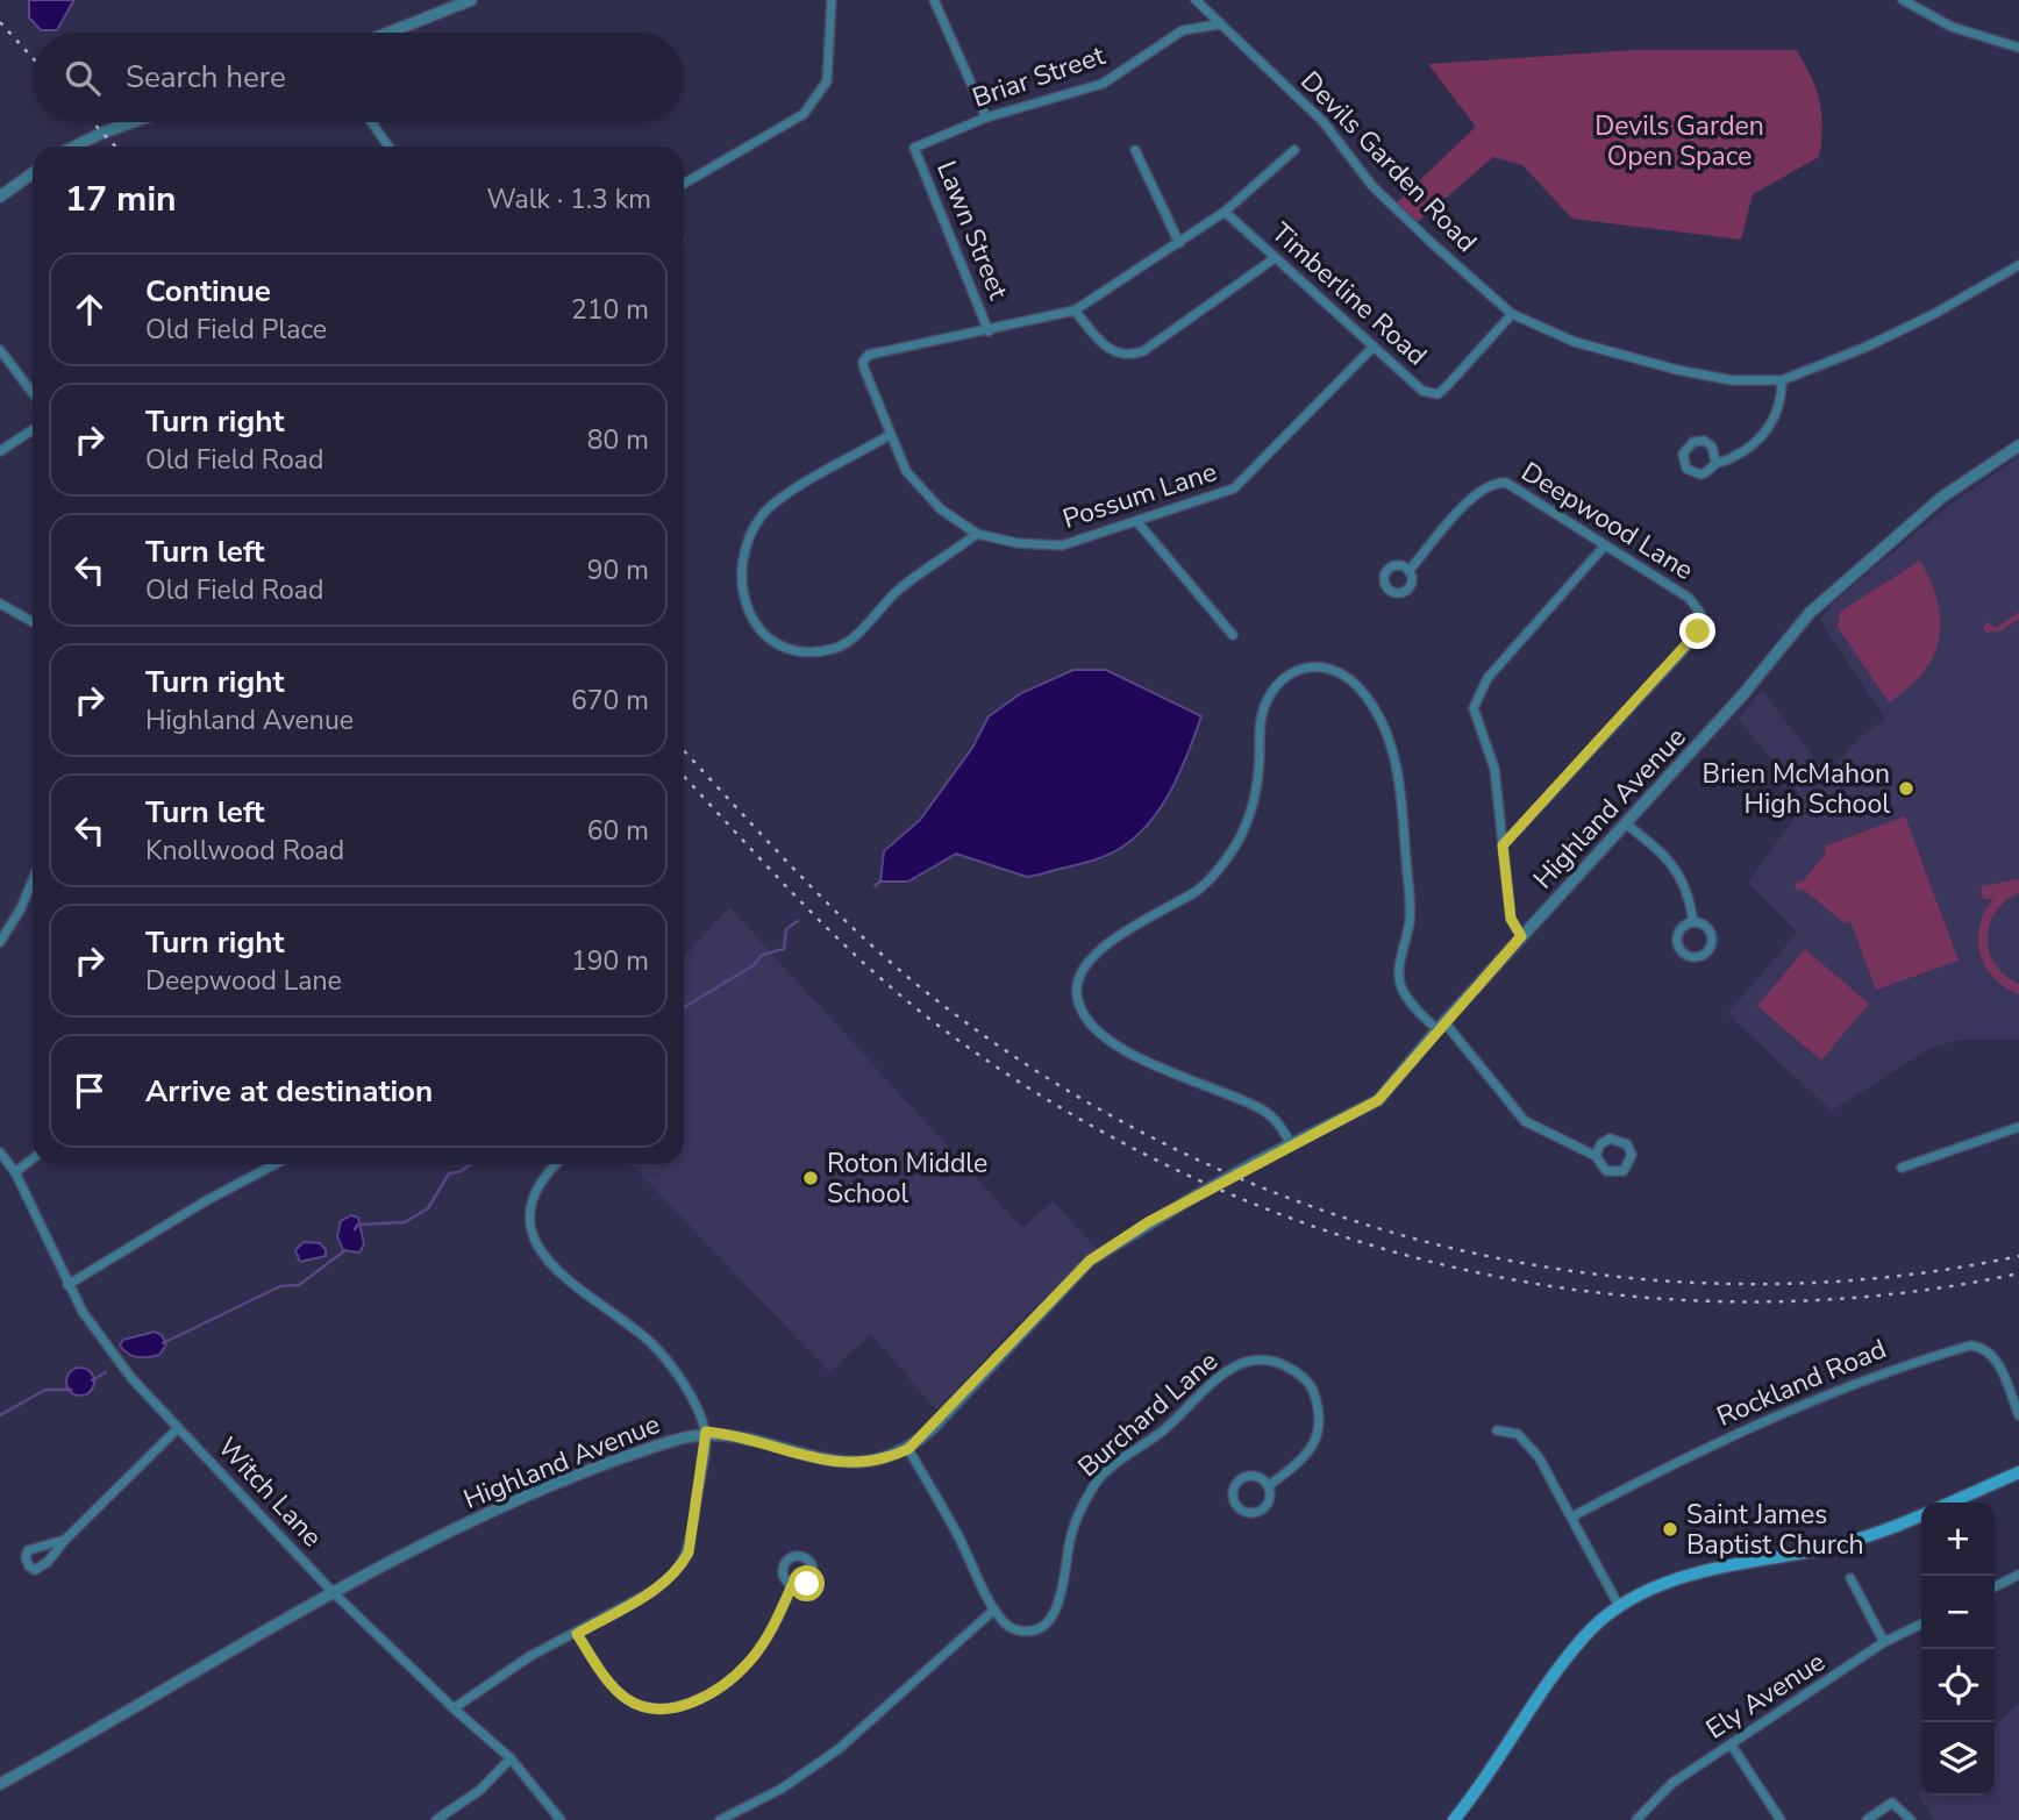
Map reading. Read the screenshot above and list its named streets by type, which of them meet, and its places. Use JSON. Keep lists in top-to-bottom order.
{
  "streets": {
    "street": [
      "Briar Street",
      "Devils Garden Road",
      "Lawn Street",
      "Timberline Road",
      "Possum Lane",
      "Deepwood Lane",
      "Highland Avenue",
      "Rockland Road",
      "Burchard Lane",
      "Witch Lane",
      "Ely Avenue"
    ]
  },
  "crossings": [
    ["Briar Street", "Devils Garden Road"],
    ["Briar Street", "Lawn Street"],
    ["Devils Garden Road", "Timberline Road"],
    ["Lawn Street", "Possum Lane"],
    ["Timberline Road", "Possum Lane"],
    ["Highland Avenue", "Witch Lane"]
  ],
  "parks": ["Devils Garden Open Space"],
  "places": ["Brien McMahon High School", "Roton Middle School", "Saint James Baptist Church"],
  "page": {
    "search": "Search here",
    "heading": ["17 min", "Walk · 1.3 km"],
    "list": [
      ["Continue", "Old Field Place", "210 m"],
      ["Turn right", "Old Field Road", "80 m"],
      ["Turn left", "Old Field Road", "90 m"],
      ["Turn right", "Highland Avenue", "670 m"],
      ["Turn left", "Knollwood Road", "60 m"],
      ["Turn right", "Deepwood Lane", "190 m"],
      "Arrive at destination"
    ],
    "map_buttons": ["+", "−"]
  }
}
